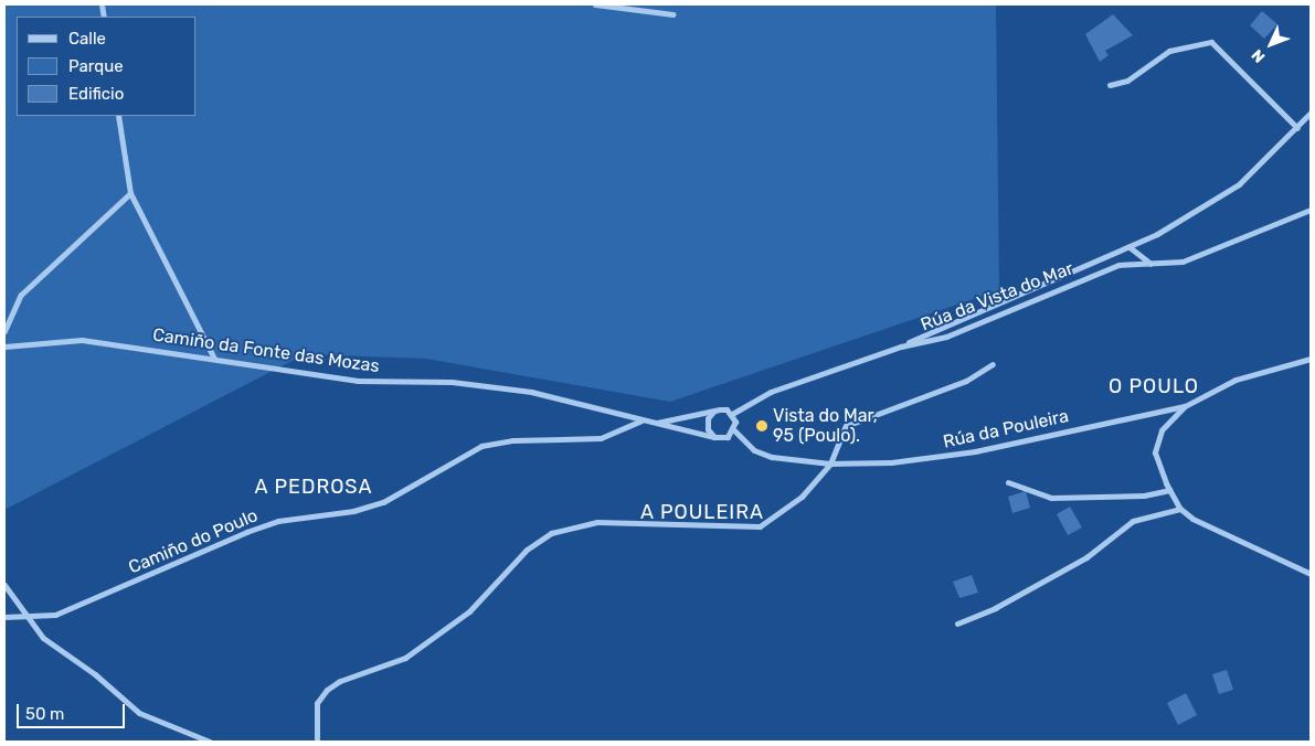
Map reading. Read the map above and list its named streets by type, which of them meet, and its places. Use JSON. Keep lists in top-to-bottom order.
{
  "streets": {
    "street": [
      "Rúa da Vista do Mar",
      "Camiño da Fonte das Mozas",
      "Rúa da Pouleira",
      "Camiño do Poulo"
    ]
  },
  "crossings": [
    ["Rúa da Vista do Mar", "Camiño da Fonte das Mozas"],
    ["Rúa da Vista do Mar", "Rúa da Pouleira"],
    ["Camiño da Fonte das Mozas", "Rúa da Pouleira"],
    ["Camiño da Fonte das Mozas", "Camiño do Poulo"]
  ],
  "districts": ["O POULO", "A PEDROSA", "A POULEIRA"],
  "places": ["Vista do Mar, 95 (Poulo)."],
  "legend": ["Calle", "Parque", "Edificio"],
  "scale_bar": "50 m",
  "north": "bottom left"
}
